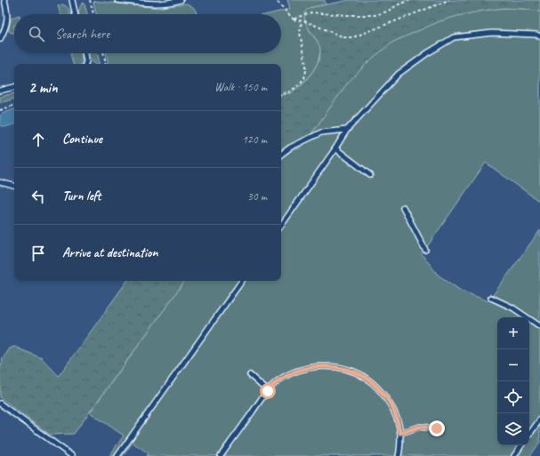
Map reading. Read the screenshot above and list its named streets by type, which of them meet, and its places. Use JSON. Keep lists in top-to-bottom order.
{
  "page": {
    "search": "Search here",
    "heading": ["2 min", "Walk · 150 m"],
    "list": [
      ["Continue", "120 m"],
      ["Turn left", "30 m"],
      "Arrive at destination"
    ],
    "map_buttons": ["+", "−"]
  }
}
